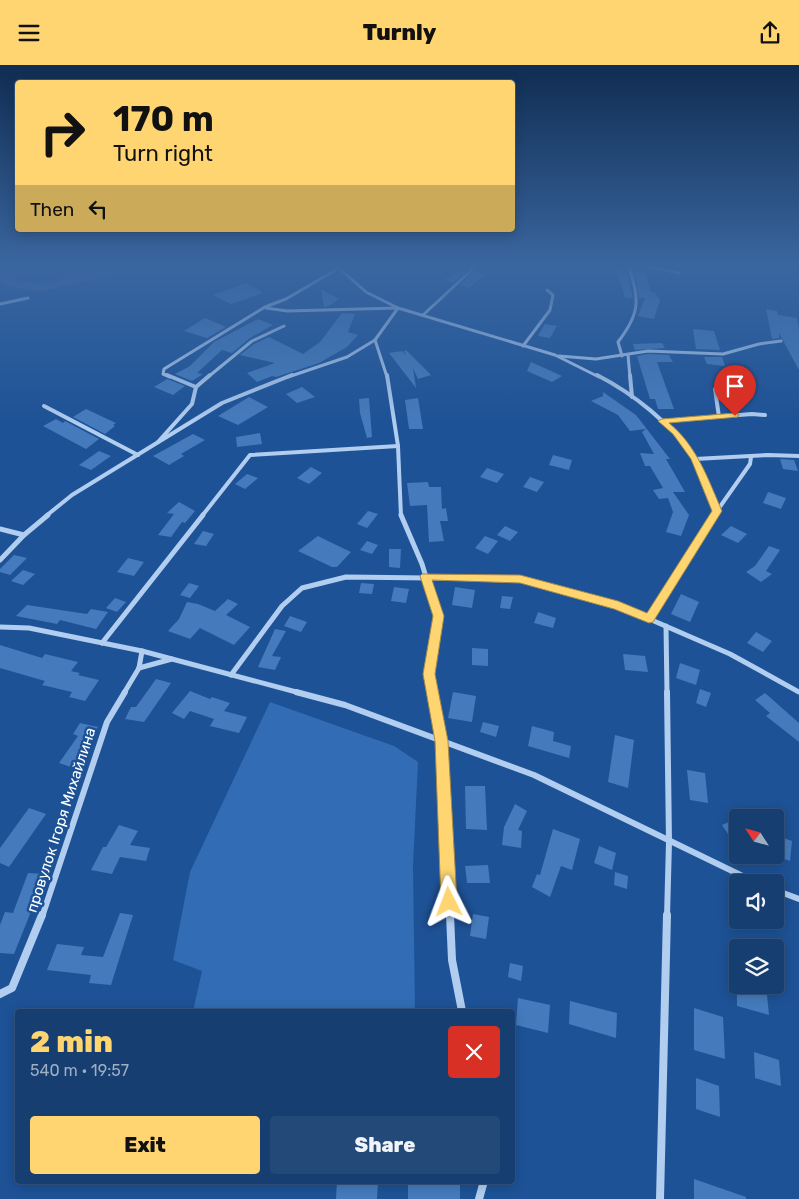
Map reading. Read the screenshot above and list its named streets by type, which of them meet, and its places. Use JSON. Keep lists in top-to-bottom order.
{
  "streets": {
    "street": ["провулок Ігоря Михайлина"]
  },
  "north": "top left",
  "page": {
    "header": "Turnly",
    "turn": ["170 m", "Turn right"],
    "then": "Then",
    "heading": ["2 min", "540 m · 19:57"],
    "buttons": ["Exit", "Share"]
  }
}
